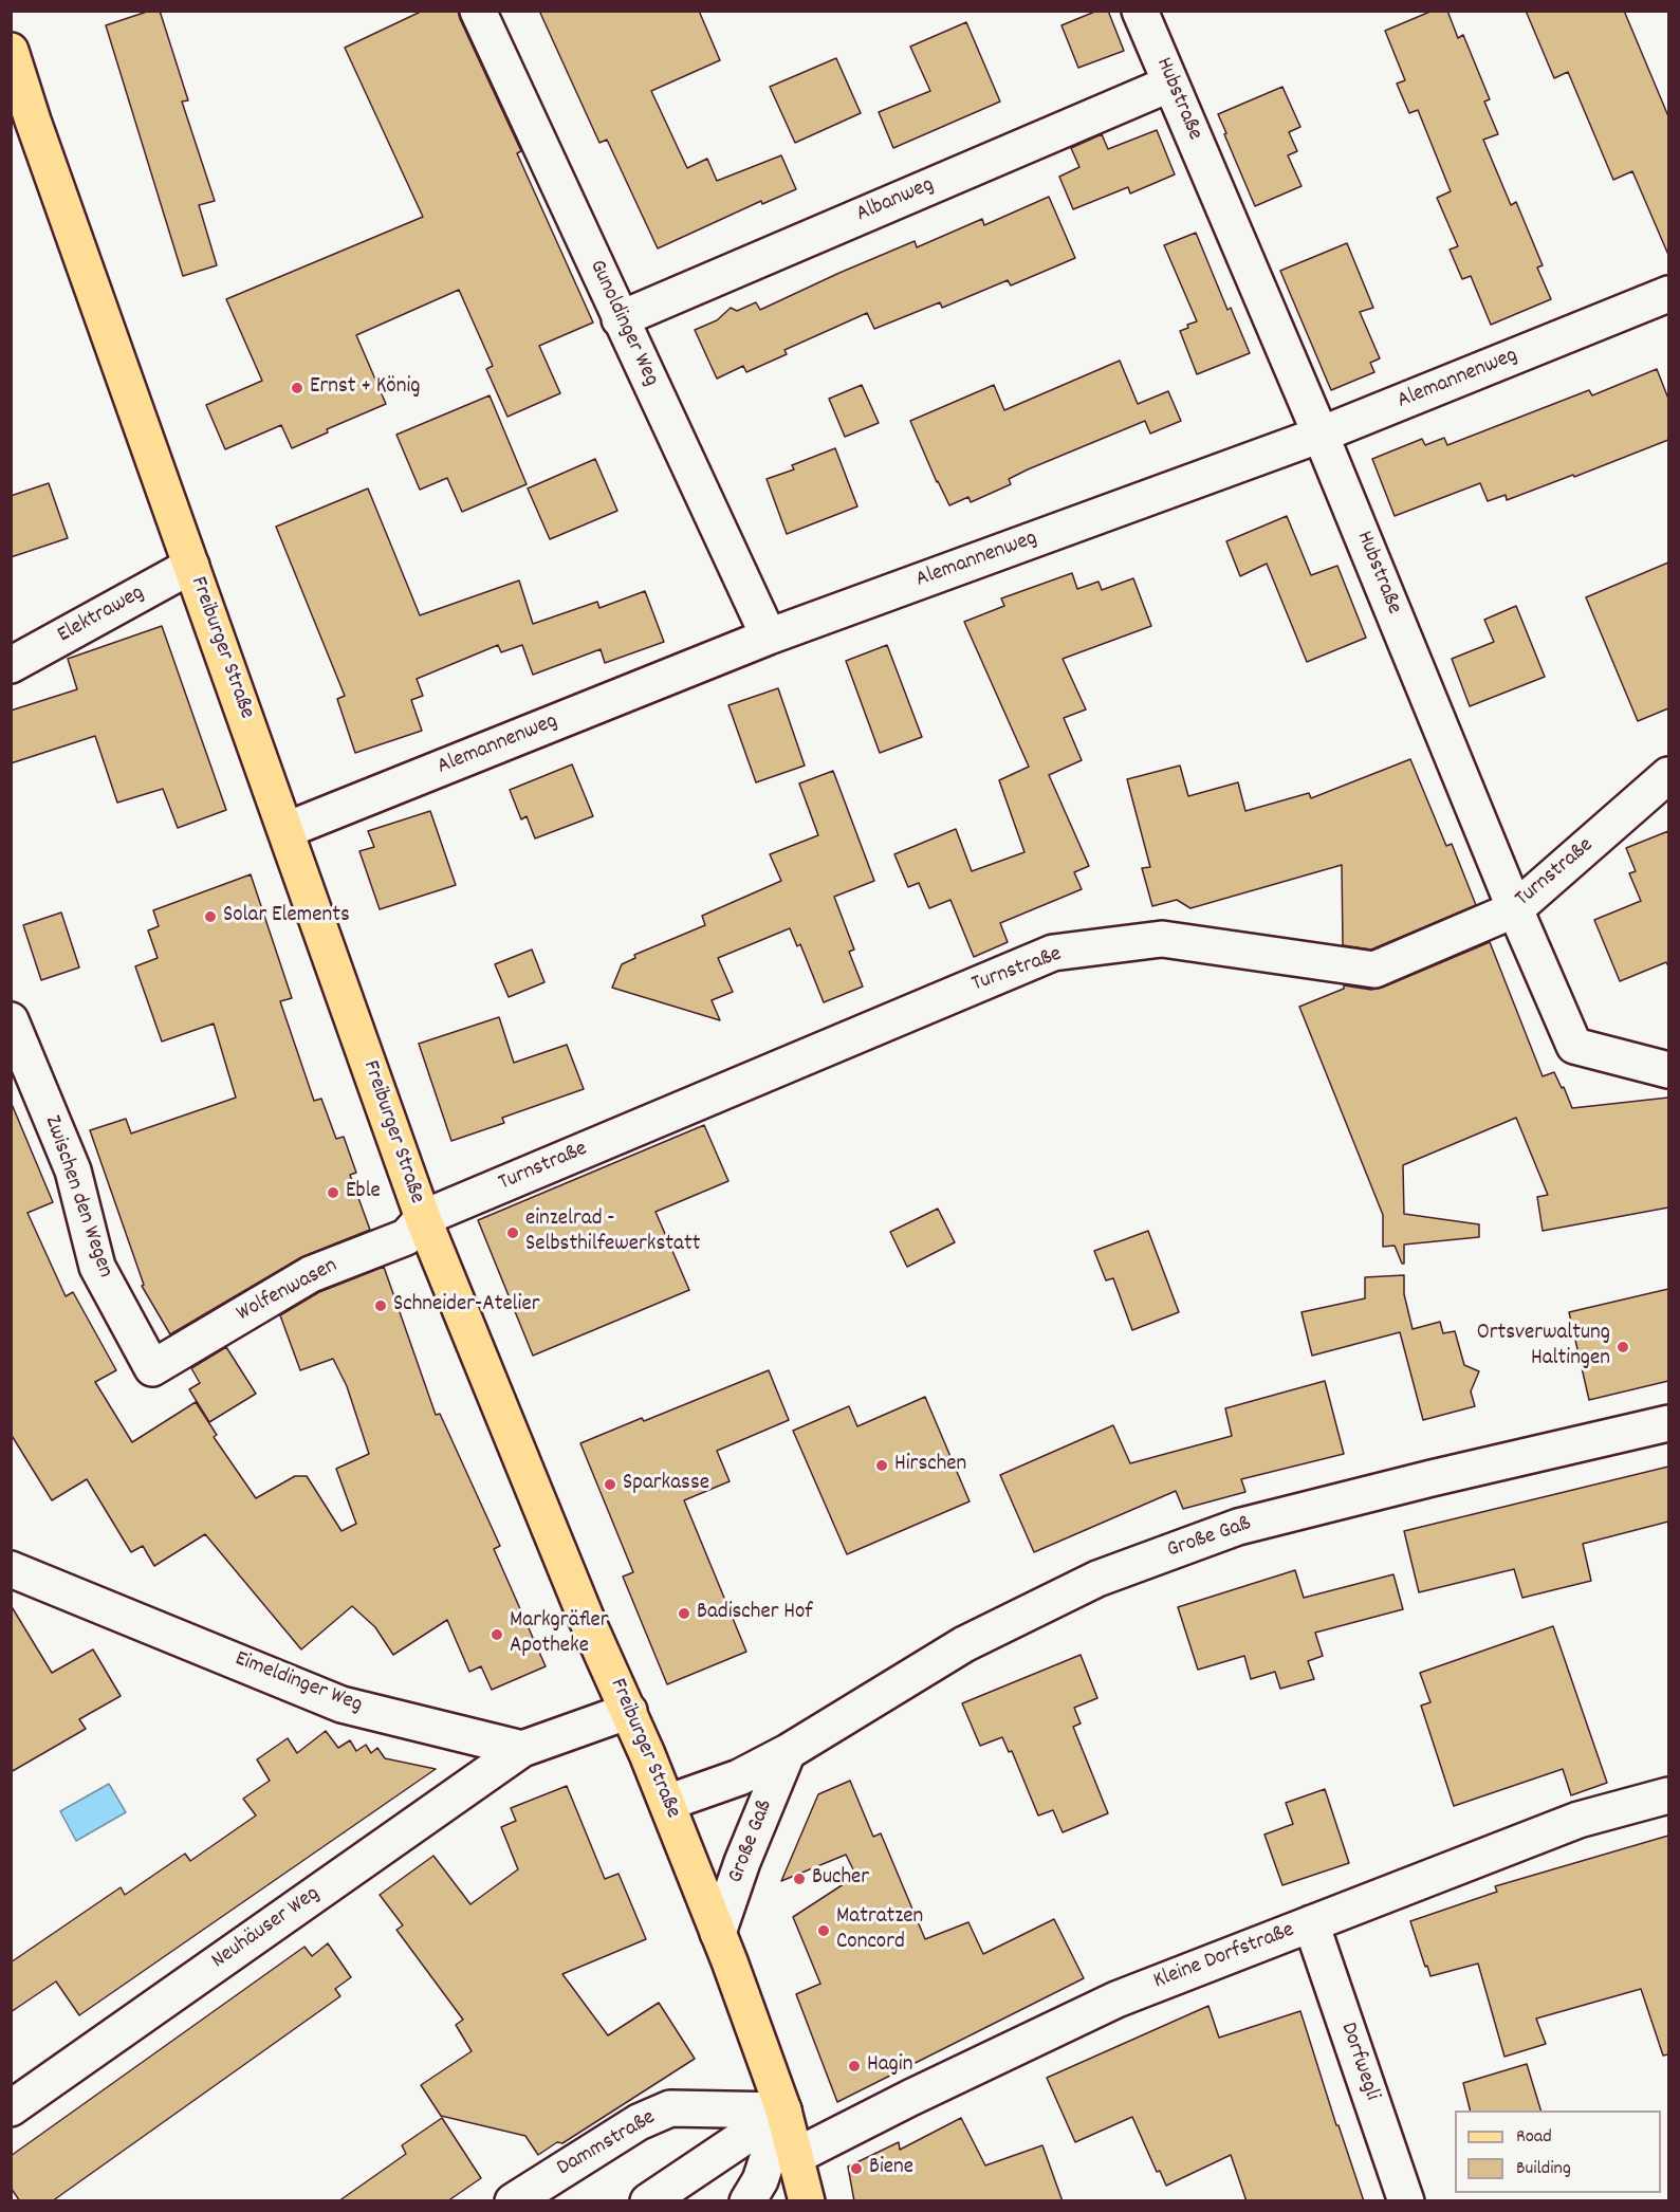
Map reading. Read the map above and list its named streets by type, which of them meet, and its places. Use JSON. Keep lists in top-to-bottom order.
{
  "streets": {
    "main road": ["Freiburger Straße"],
    "street": [
      "Hubstraße",
      "Albanweg",
      "Gunoldinger Weg",
      "Alemannenweg",
      "Elektraweg",
      "Turnstraße",
      "Zwischen den Wegen",
      "Wolfenwasen",
      "Große Gaß",
      "Eimeldinger Weg",
      "Neuhäuser Weg",
      "Kleine Dorfstraße",
      "Dorfwegli",
      "Dammstraße"
    ]
  },
  "crossings": [
    ["Hubstraße", "Albanweg"],
    ["Hubstraße", "Alemannenweg"],
    ["Hubstraße", "Turnstraße"],
    ["Albanweg", "Gunoldinger Weg"],
    ["Gunoldinger Weg", "Alemannenweg"],
    ["Alemannenweg", "Freiburger Straße"],
    ["Elektraweg", "Freiburger Straße"],
    ["Freiburger Straße", "Turnstraße"],
    ["Freiburger Straße", "Wolfenwasen"],
    ["Freiburger Straße", "Große Gaß"],
    ["Freiburger Straße", "Kleine Dorfstraße"],
    ["Freiburger Straße", "Dammstraße"],
    ["Turnstraße", "Wolfenwasen"],
    ["Zwischen den Wegen", "Wolfenwasen"],
    ["Eimeldinger Weg", "Neuhäuser Weg"],
    ["Kleine Dorfstraße", "Dorfwegli"]
  ],
  "places": [
    "Ernst + König",
    "Solar Elements",
    "Eble",
    "einzelrad - Selbsthilfewerkstatt",
    "Schneider-Atelier",
    "Ortsverwaltung Haltingen",
    "Hirschen",
    "Sparkasse",
    "Badischer Hof",
    "Markgräfler Apotheke",
    "Bucher",
    "Matratzen Concord",
    "Hagin",
    "Biene"
  ],
  "legend": ["Road", "Building"]
}
